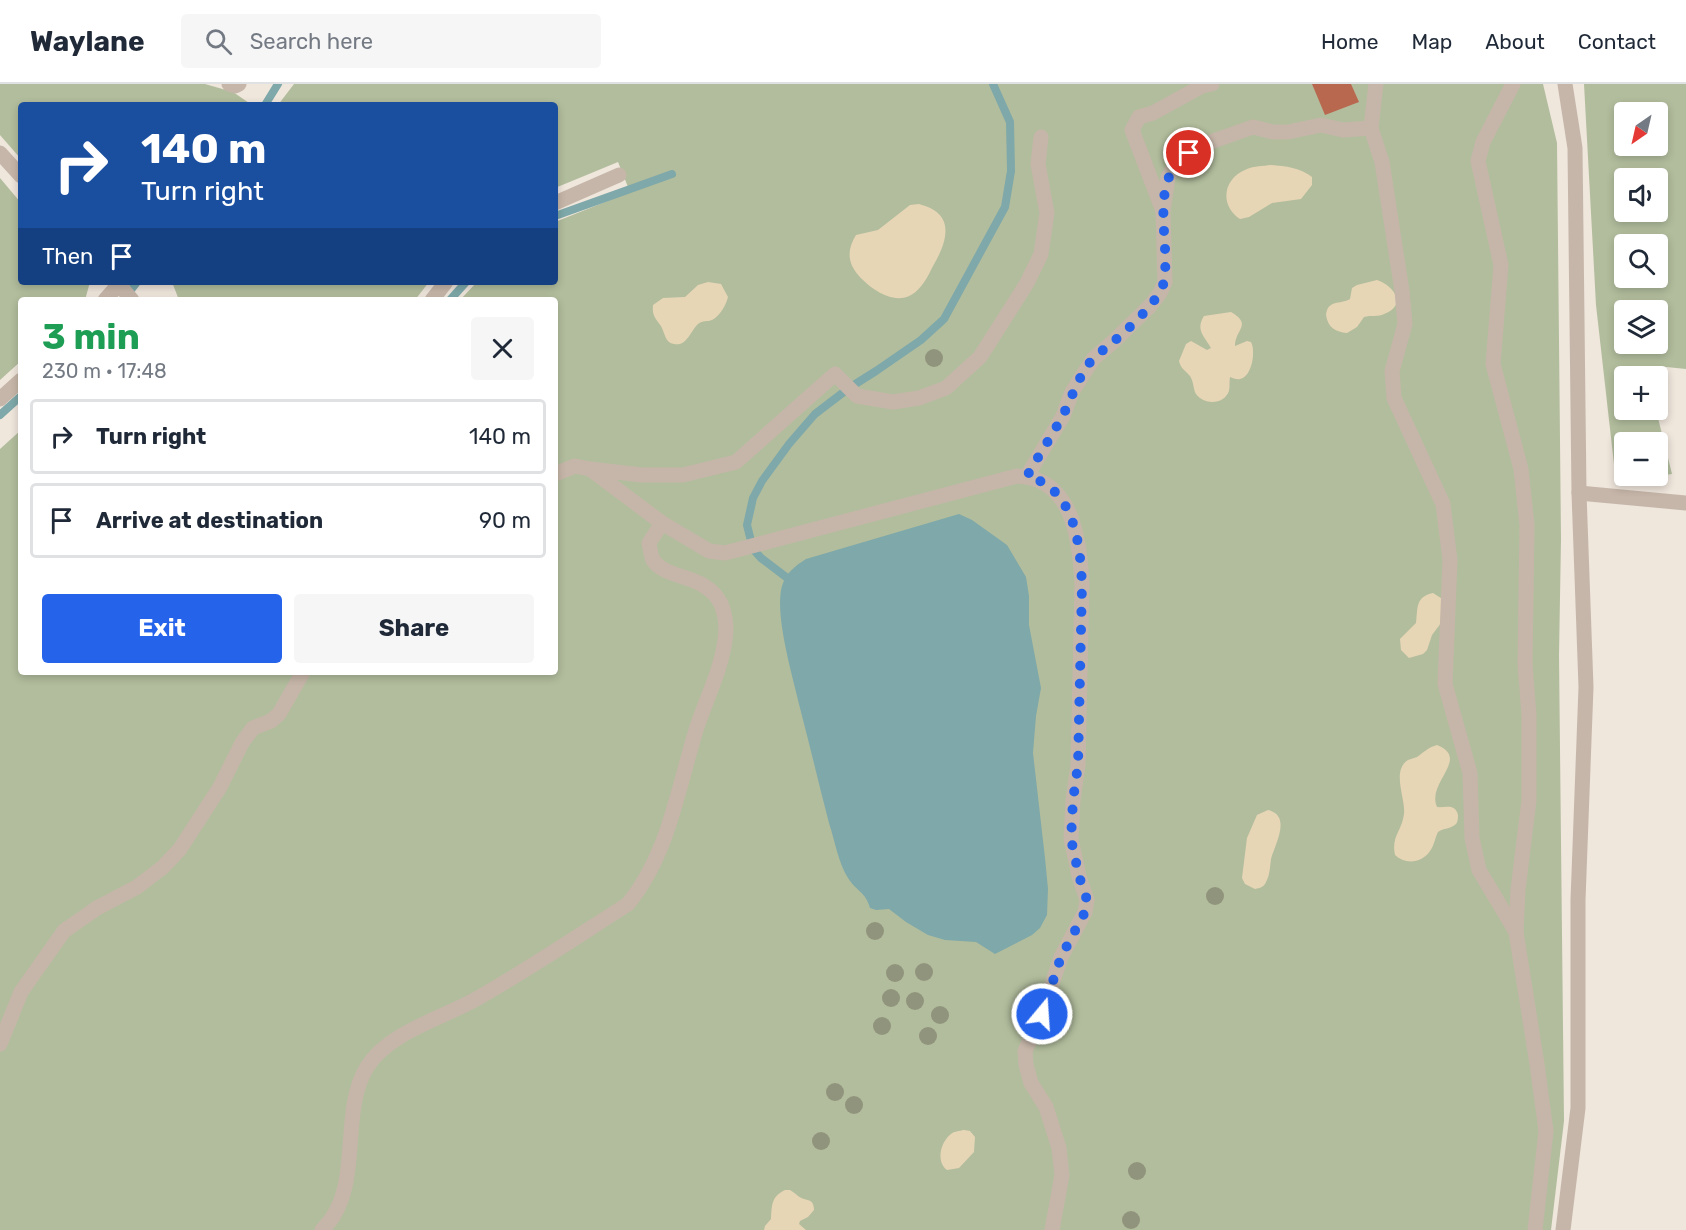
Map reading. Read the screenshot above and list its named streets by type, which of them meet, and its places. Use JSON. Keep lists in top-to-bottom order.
{
  "north": "bottom left",
  "page": {
    "header": "Waylane",
    "search": "Search here",
    "nav": [
      "Home",
      "Map",
      "About",
      "Contact"
    ],
    "map_buttons": ["+", "−"],
    "turn": ["140 m", "Turn right"],
    "then": "Then",
    "heading": ["3 min", "230 m · 17:48"],
    "list": [
      {
        "name": "Turn right",
        "value": "140 m"
      },
      {
        "name": "Arrive at destination",
        "value": "90 m"
      }
    ],
    "buttons": ["Exit", "Share"]
  }
}
